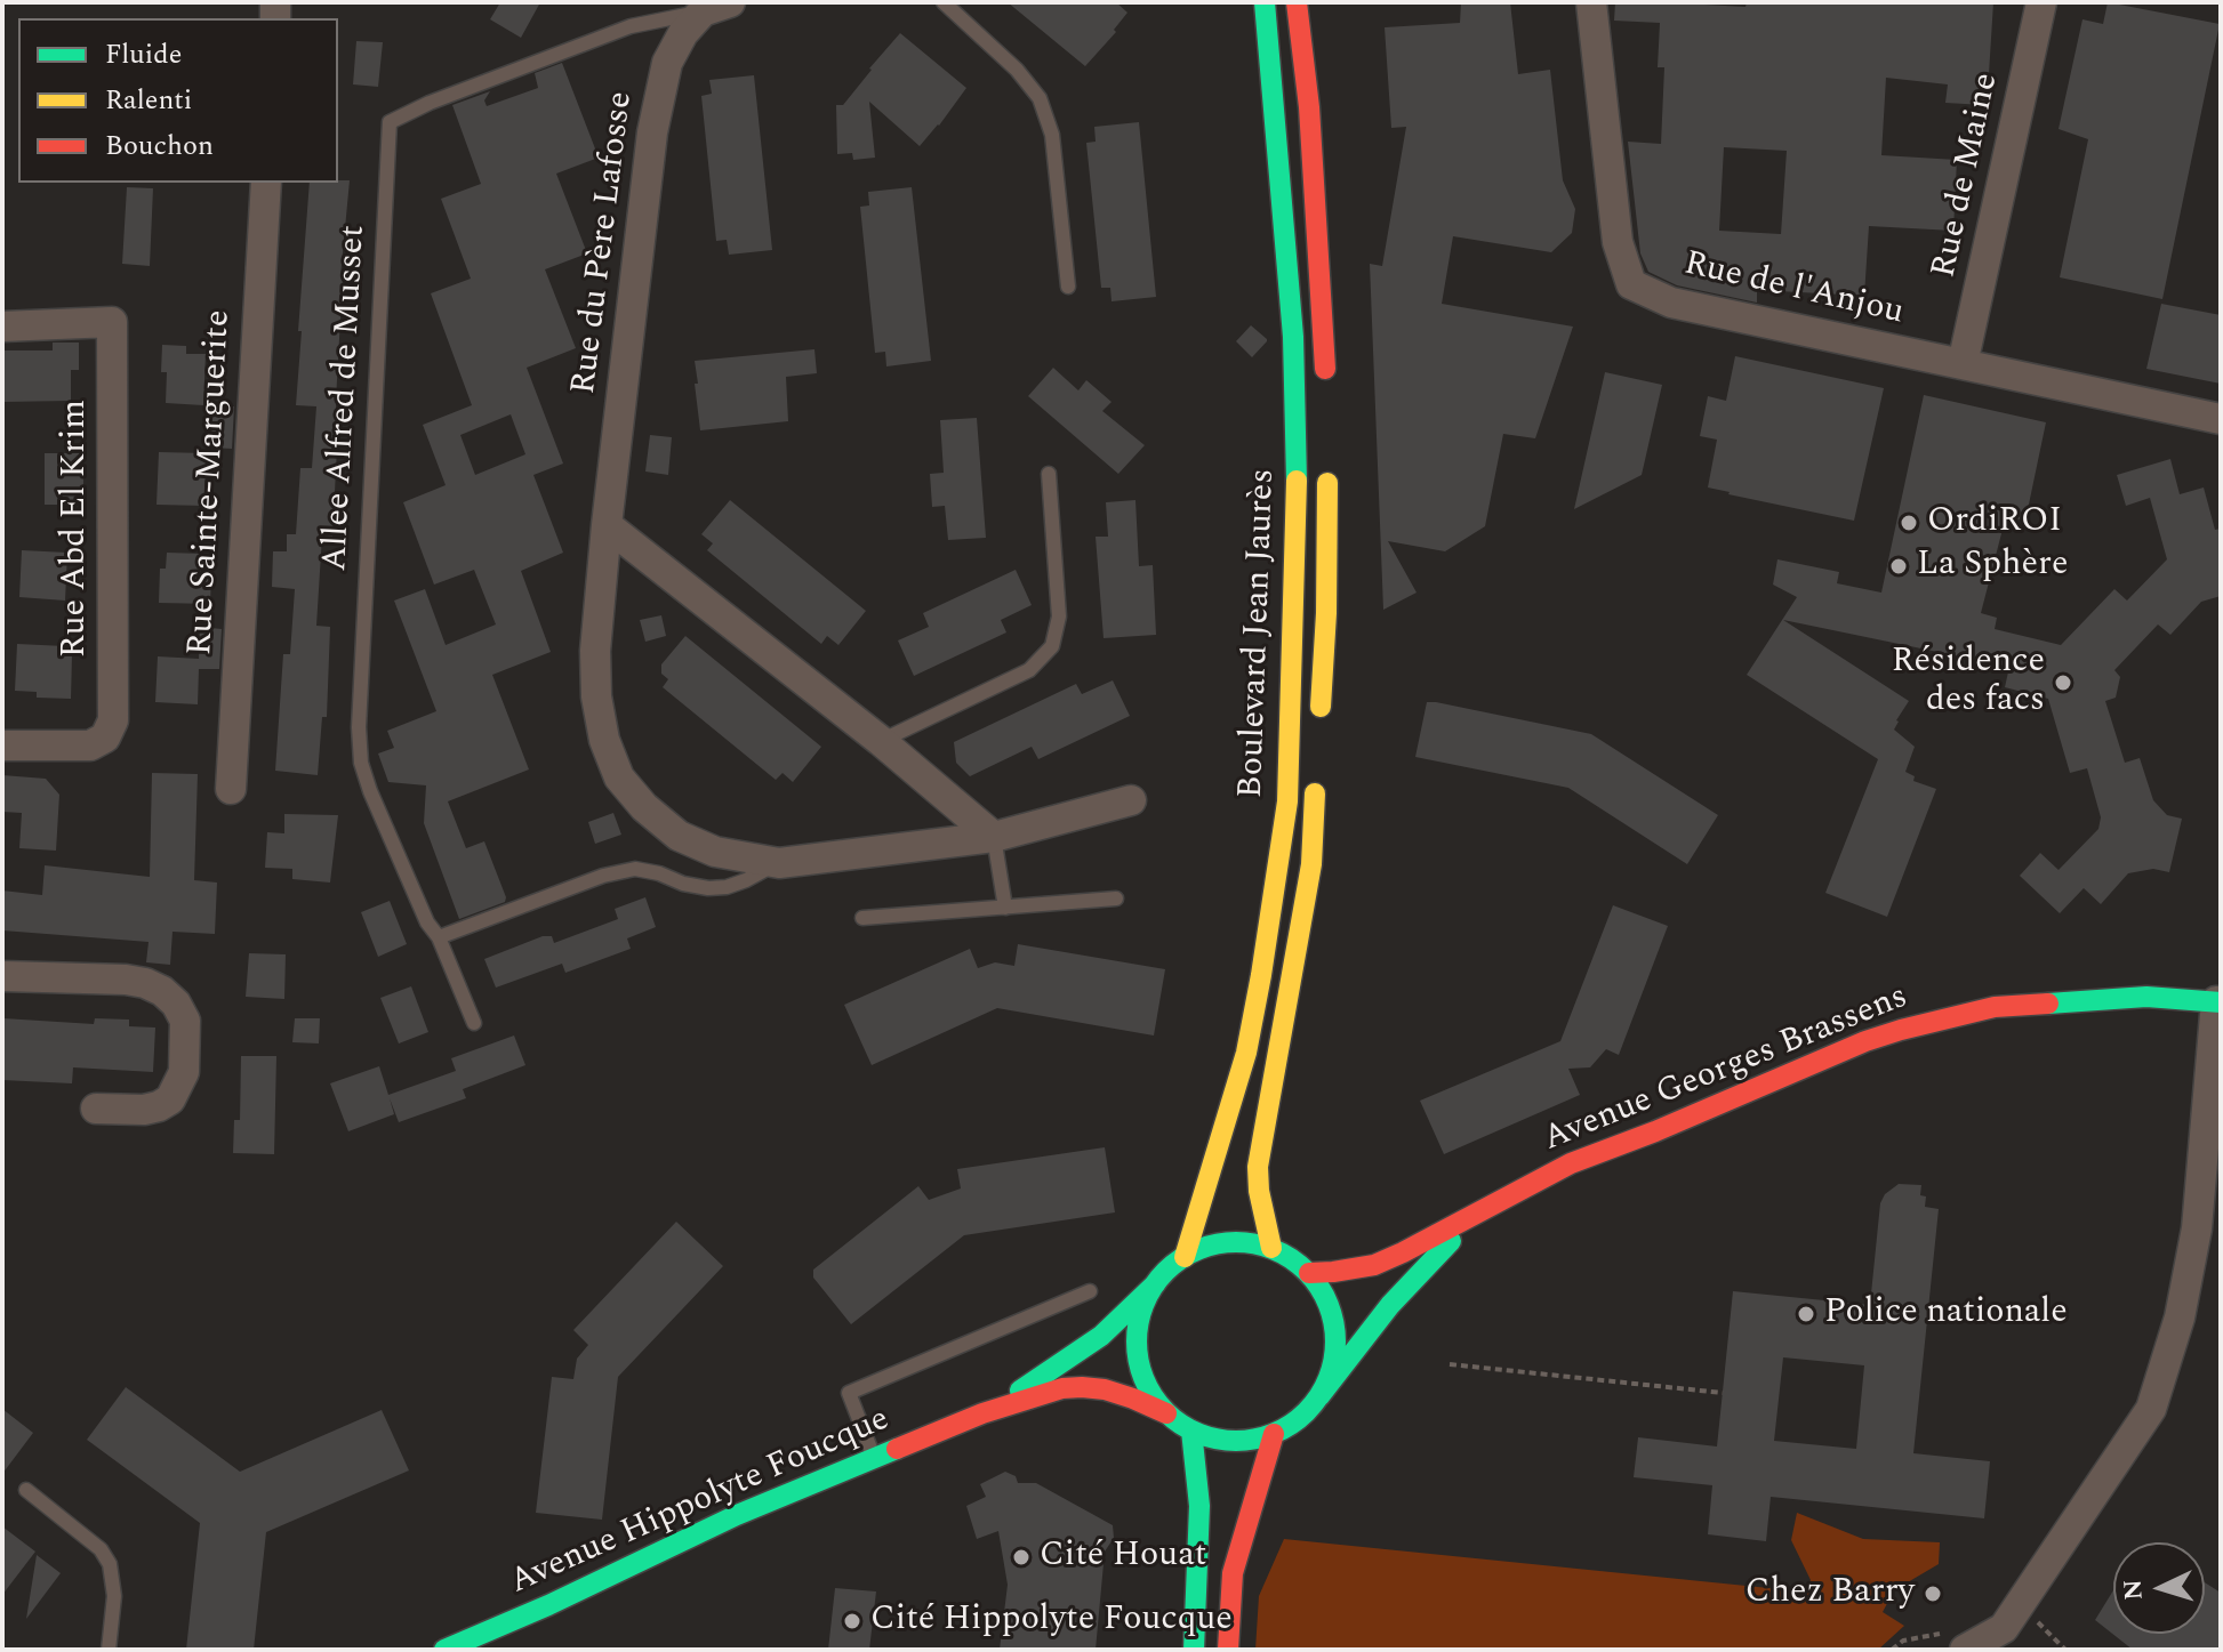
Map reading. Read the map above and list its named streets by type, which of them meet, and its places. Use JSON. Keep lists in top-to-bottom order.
{
  "streets": {
    "main road": ["Boulevard Jean Jaurès", "Avenue Georges Brassens", "Avenue Hippolyte Foucque"],
    "street": [
      "Rue de Maine",
      "Rue du Père Lafosse",
      "Rue de l'Anjou",
      "Rue Sainte-Marguerite",
      "Rue Abd El Krim"
    ],
    "lane": ["Allee Alfred de Musset"]
  },
  "crossings": [
    ["Rue de Maine", "Rue de l'Anjou"],
    ["Rue du Père Lafosse", "Allee Alfred de Musset"],
    ["Boulevard Jean Jaurès", "Avenue Georges Brassens"],
    ["Boulevard Jean Jaurès", "Avenue Hippolyte Foucque"],
    ["Avenue Georges Brassens", "Avenue Hippolyte Foucque"]
  ],
  "places": [
    "OrdiROI",
    "La Sphère",
    "Résidence des facs",
    "Police nationale",
    "Cité Houat",
    "Chez Barry",
    "Cité Hippolyte Foucque"
  ],
  "legend": ["Fluide", "Ralenti", "Bouchon"],
  "north": "left"
}
